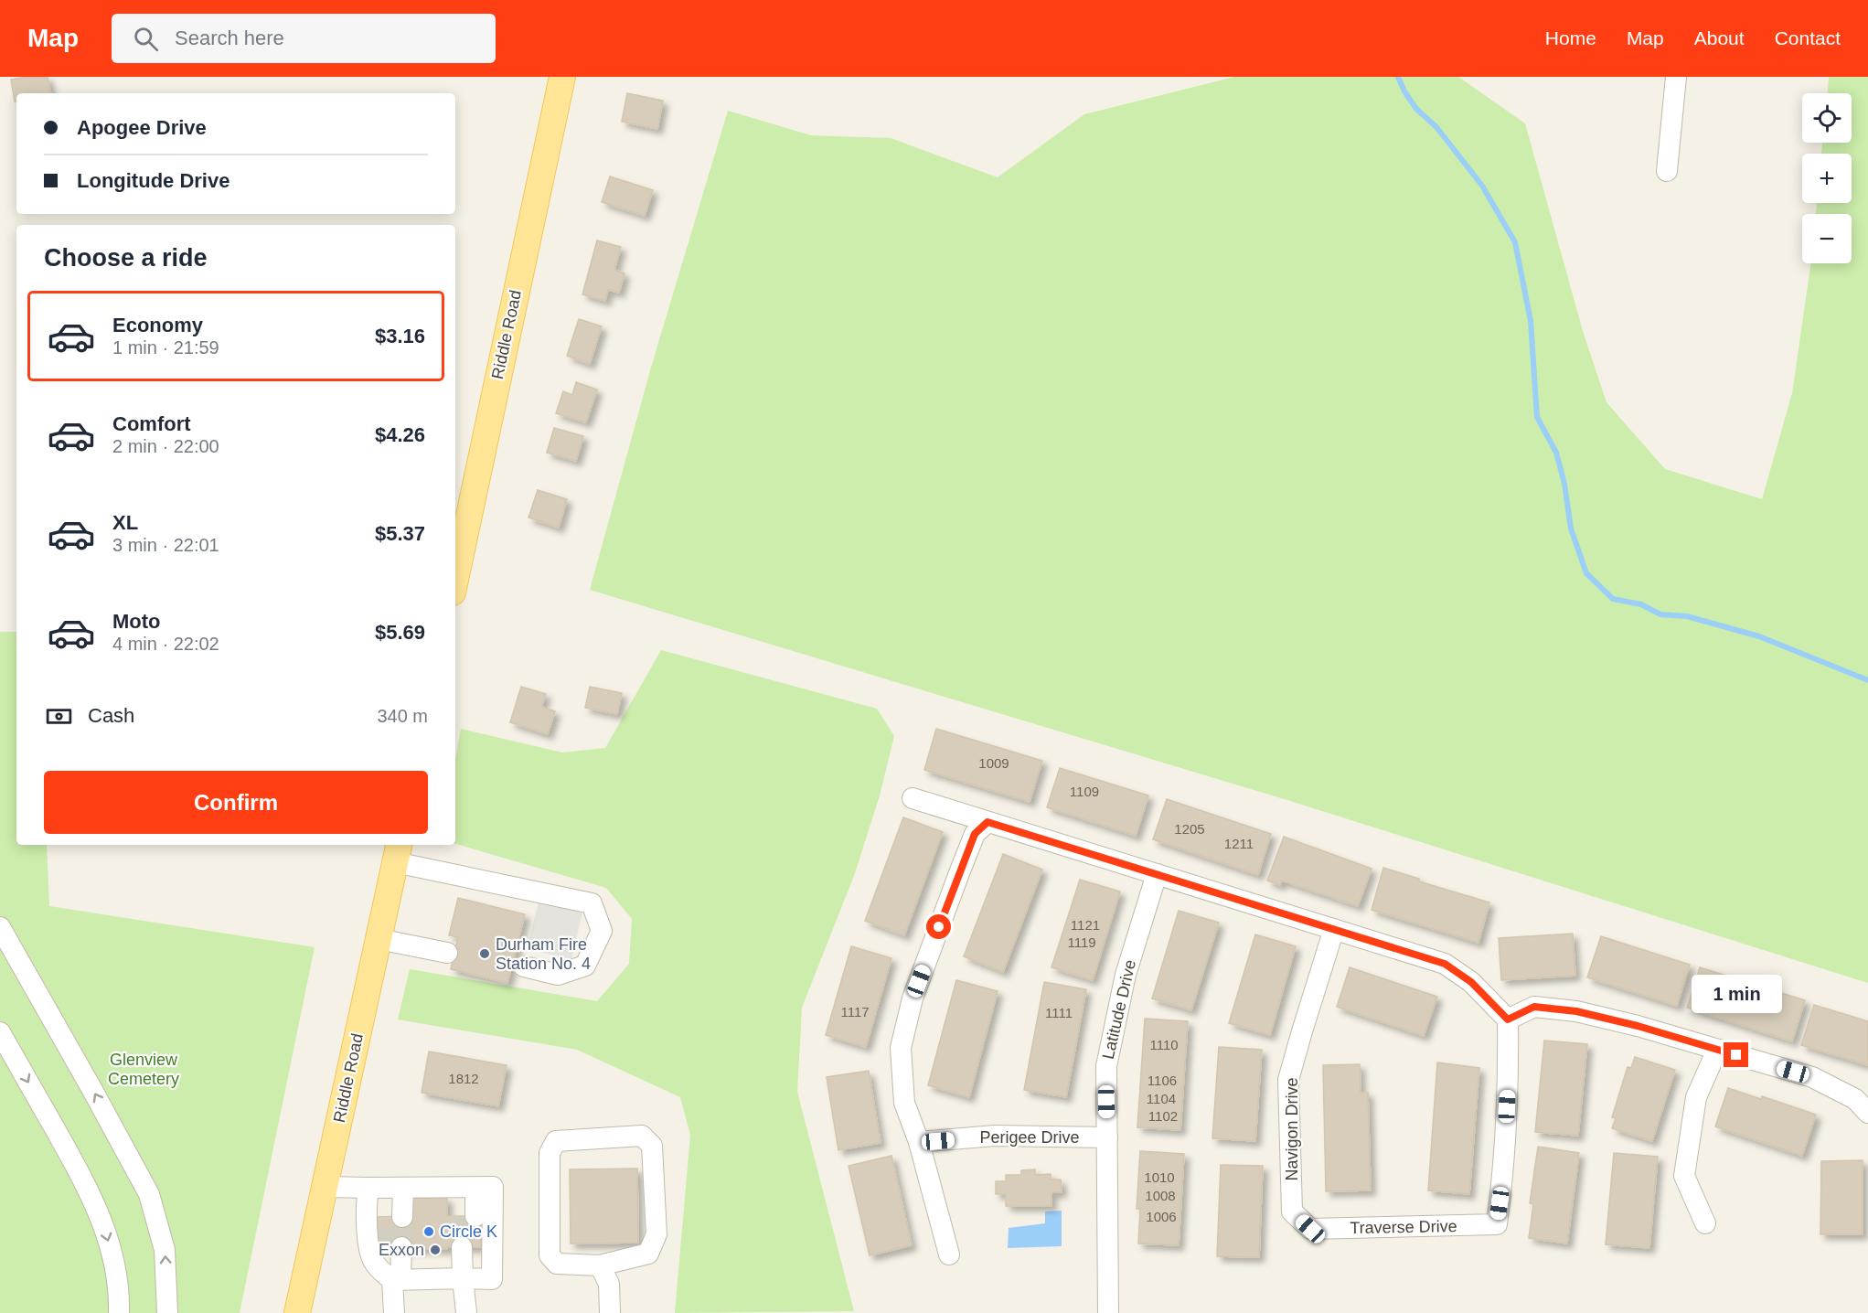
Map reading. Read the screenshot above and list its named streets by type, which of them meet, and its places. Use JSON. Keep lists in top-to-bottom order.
{
  "streets": {
    "main road": ["Riddle Road"],
    "street": [
      "Latitude Drive",
      "Navigon Drive",
      "Perigee Drive",
      "Traverse Drive"
    ]
  },
  "crossings": [
    ["Latitude Drive", "Perigee Drive"],
    ["Navigon Drive", "Traverse Drive"]
  ],
  "parks": ["Glenview Cemetery"],
  "places": ["Durham Fire Station No. 4", "Circle K", "Exxon"],
  "house_numbers": [
    "1009",
    "1109",
    "1205",
    "1211",
    "1121",
    "1119",
    "1117",
    "1111",
    "1110",
    "1812",
    "1106",
    "1104",
    "1102",
    "1010",
    "1008",
    "1006"
  ],
  "page": {
    "header": "Map",
    "search": "Search here",
    "nav": [
      "Home",
      "Map",
      "About",
      "Contact"
    ],
    "map_buttons": ["+", "−"],
    "banner": ["Apogee Drive", "Longitude Drive"],
    "heading": "Choose a ride",
    "list": [
      {
        "name": "Economy",
        "note": "1 min · 21:59",
        "value": "$3.16"
      },
      {
        "name": "Comfort",
        "note": "2 min · 22:00",
        "value": "$4.26"
      },
      {
        "name": "XL",
        "note": "3 min · 22:01",
        "value": "$5.37"
      },
      {
        "name": "Moto",
        "note": "4 min · 22:02",
        "value": "$5.69"
      }
    ],
    "pay": ["Cash", "340 m"],
    "buttons": "Confirm",
    "bubble": "1 min"
  }
}
